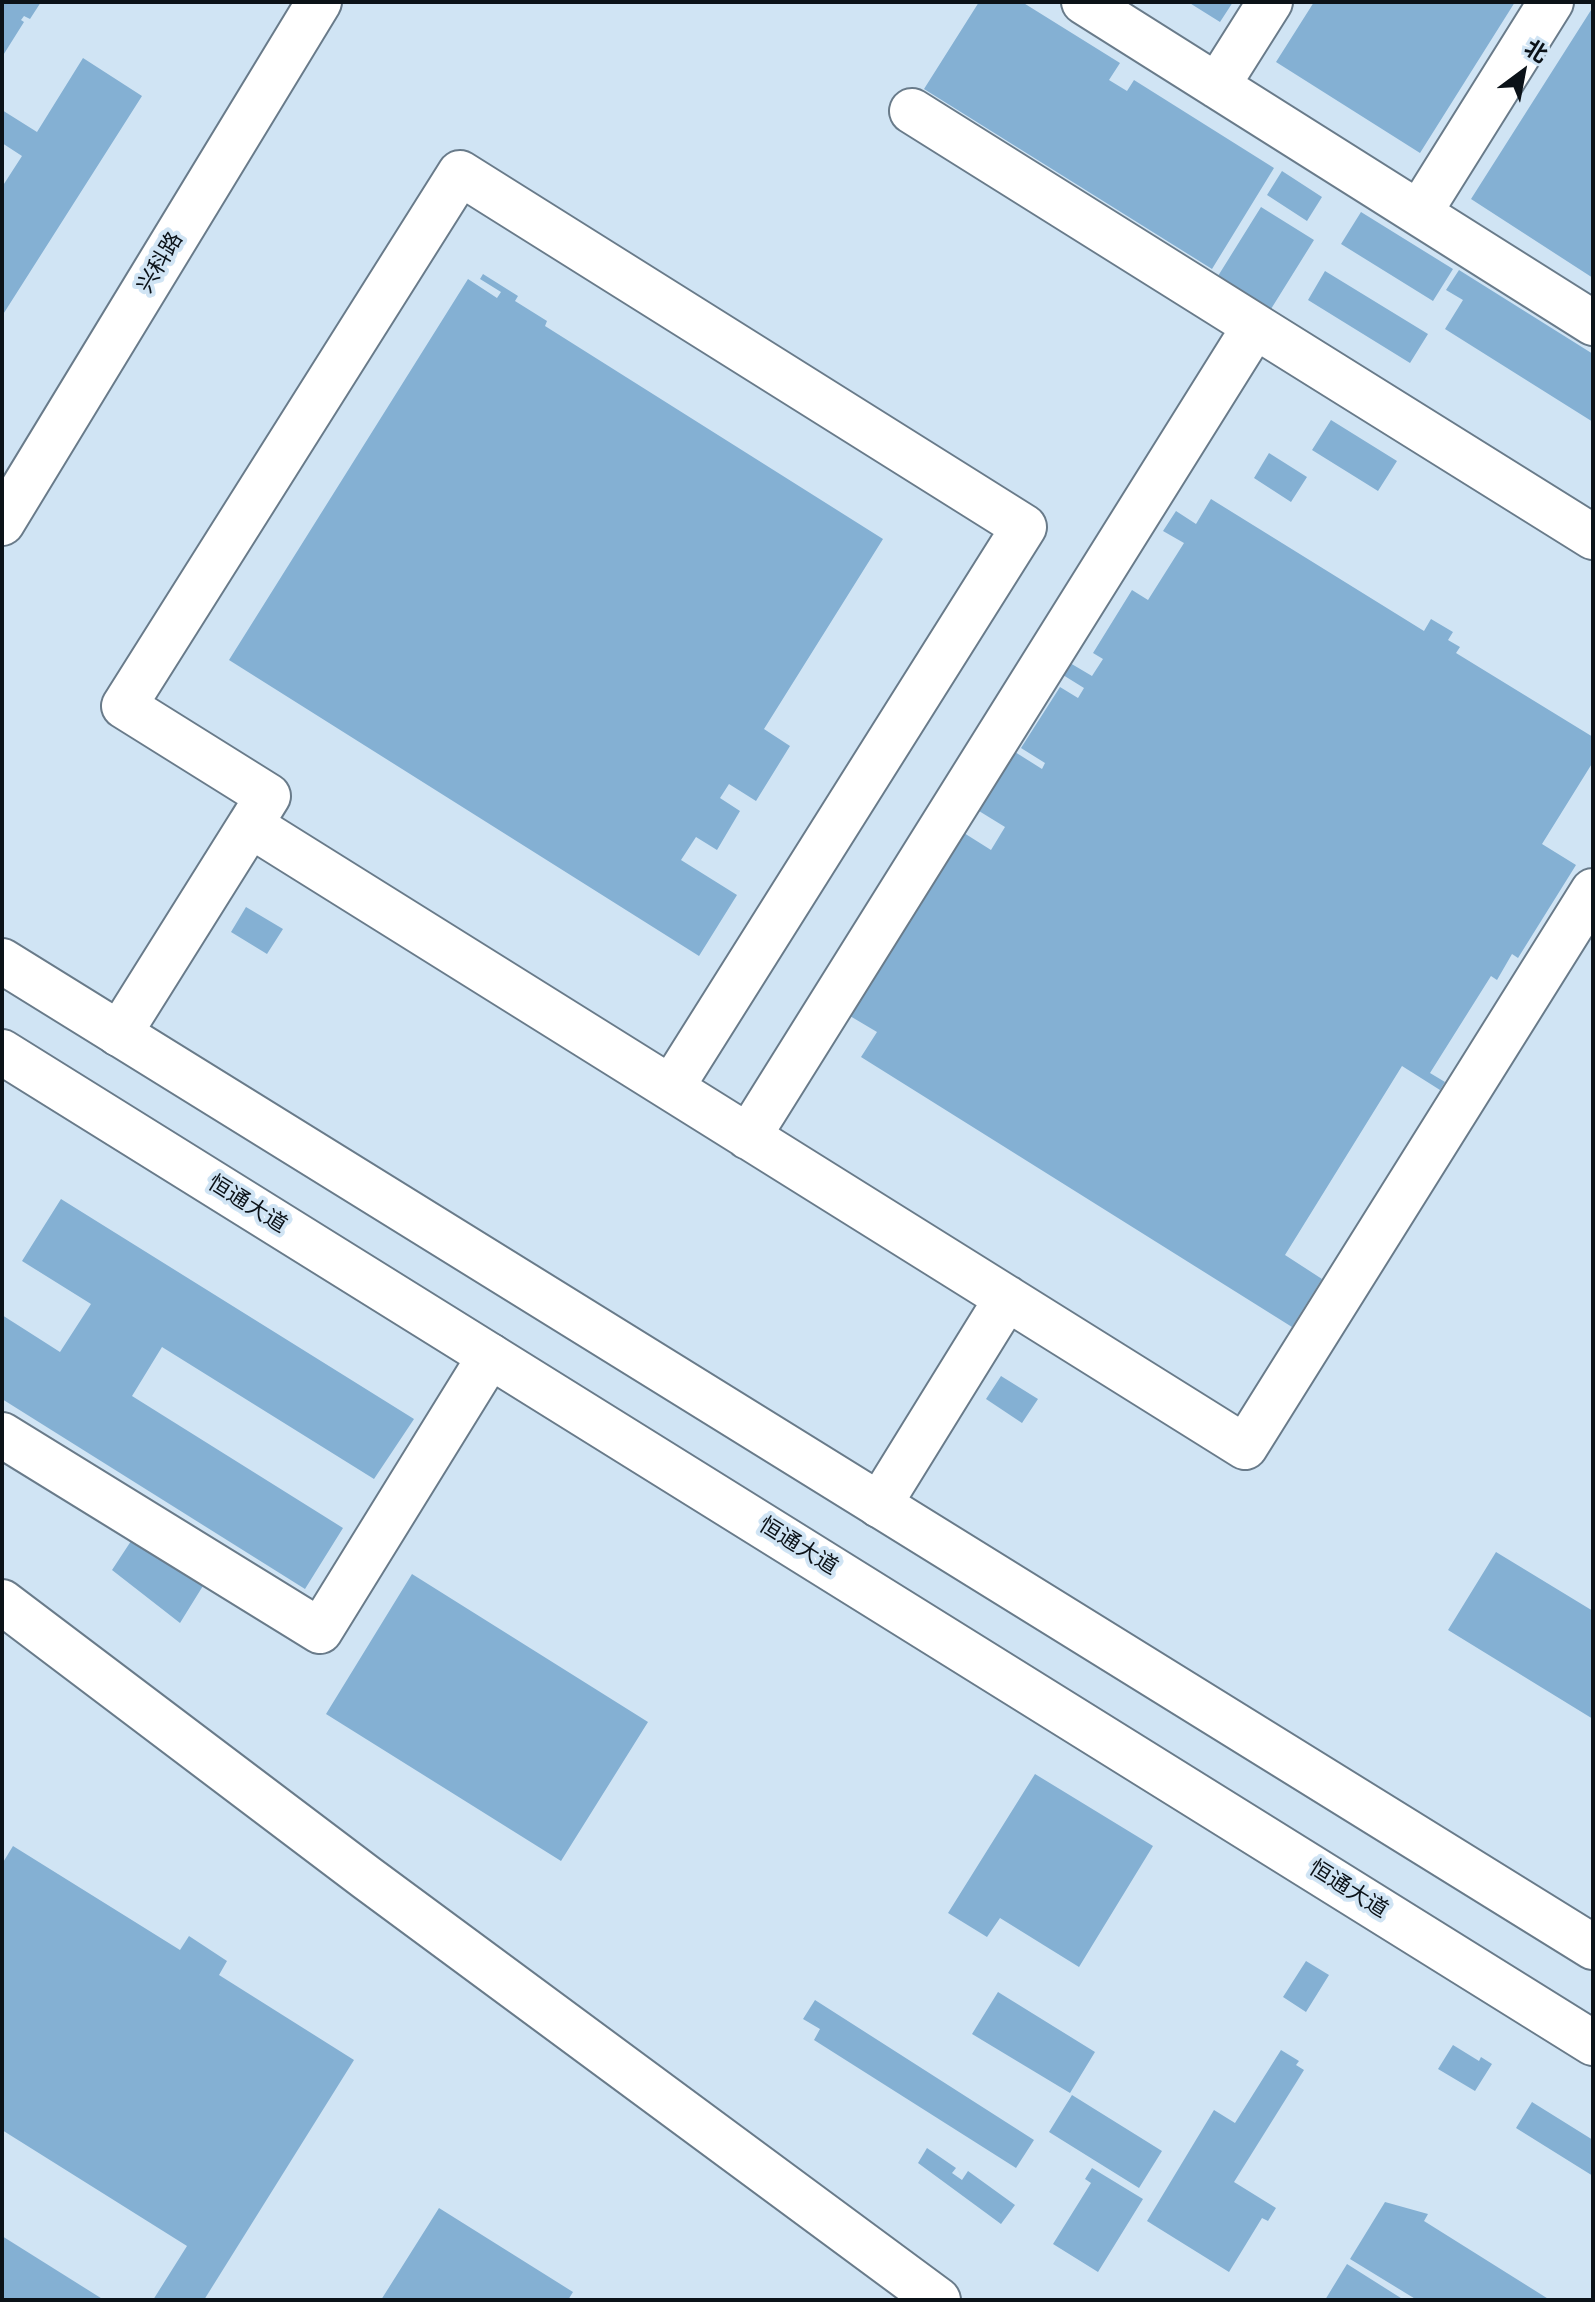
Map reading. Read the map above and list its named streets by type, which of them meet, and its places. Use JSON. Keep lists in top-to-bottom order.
{
  "streets": {
    "main road": ["兴科路", "恒通大道"]
  },
  "north": "top right"
}
